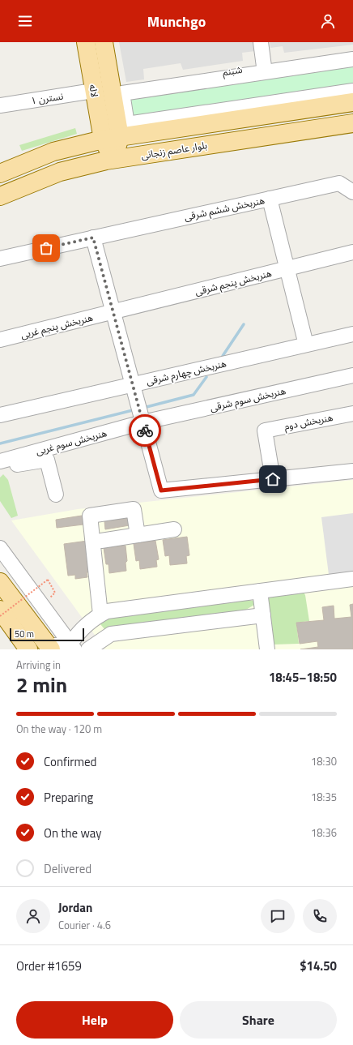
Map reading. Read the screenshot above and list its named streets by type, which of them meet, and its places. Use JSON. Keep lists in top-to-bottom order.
{
  "streets": {
    "main road": ["لاله", "بلوار عاصم زنجانی"],
    "street": [
      "شبنم",
      "نسترن ۱",
      "هنربخش ششم شرقی",
      "هنربخش پنجم شرقی",
      "هنربخش پنجم غربی",
      "هنربخش چهارم شرقی",
      "هنربخش سوم شرقی",
      "هنربخش دوم",
      "هنربخش سوم غربی"
    ]
  },
  "crossings": [
    ["شبنم", "لاله"],
    ["لاله", "نسترن ۱"],
    ["هنربخش پنجم شرقی", "هنربخش پنجم غربی"],
    ["هنربخش سوم شرقی", "هنربخش سوم غربی"]
  ],
  "scale_bar": "50 m",
  "page": {
    "header": "Munchgo",
    "scale": "50 m",
    "heading": ["2 min", "Arriving in", "18:45–18:50"],
    "panel": [
      "Jordan",
      "Courier · 4.6",
      "Order #1659",
      "$14.50"
    ],
    "bar": "On the way · 120 m",
    "list": [
      ["Confirmed", "18:30"],
      ["Preparing", "18:35"],
      ["On the way", "18:36"],
      "Delivered"
    ],
    "buttons": ["Help", "Share"]
  }
}
